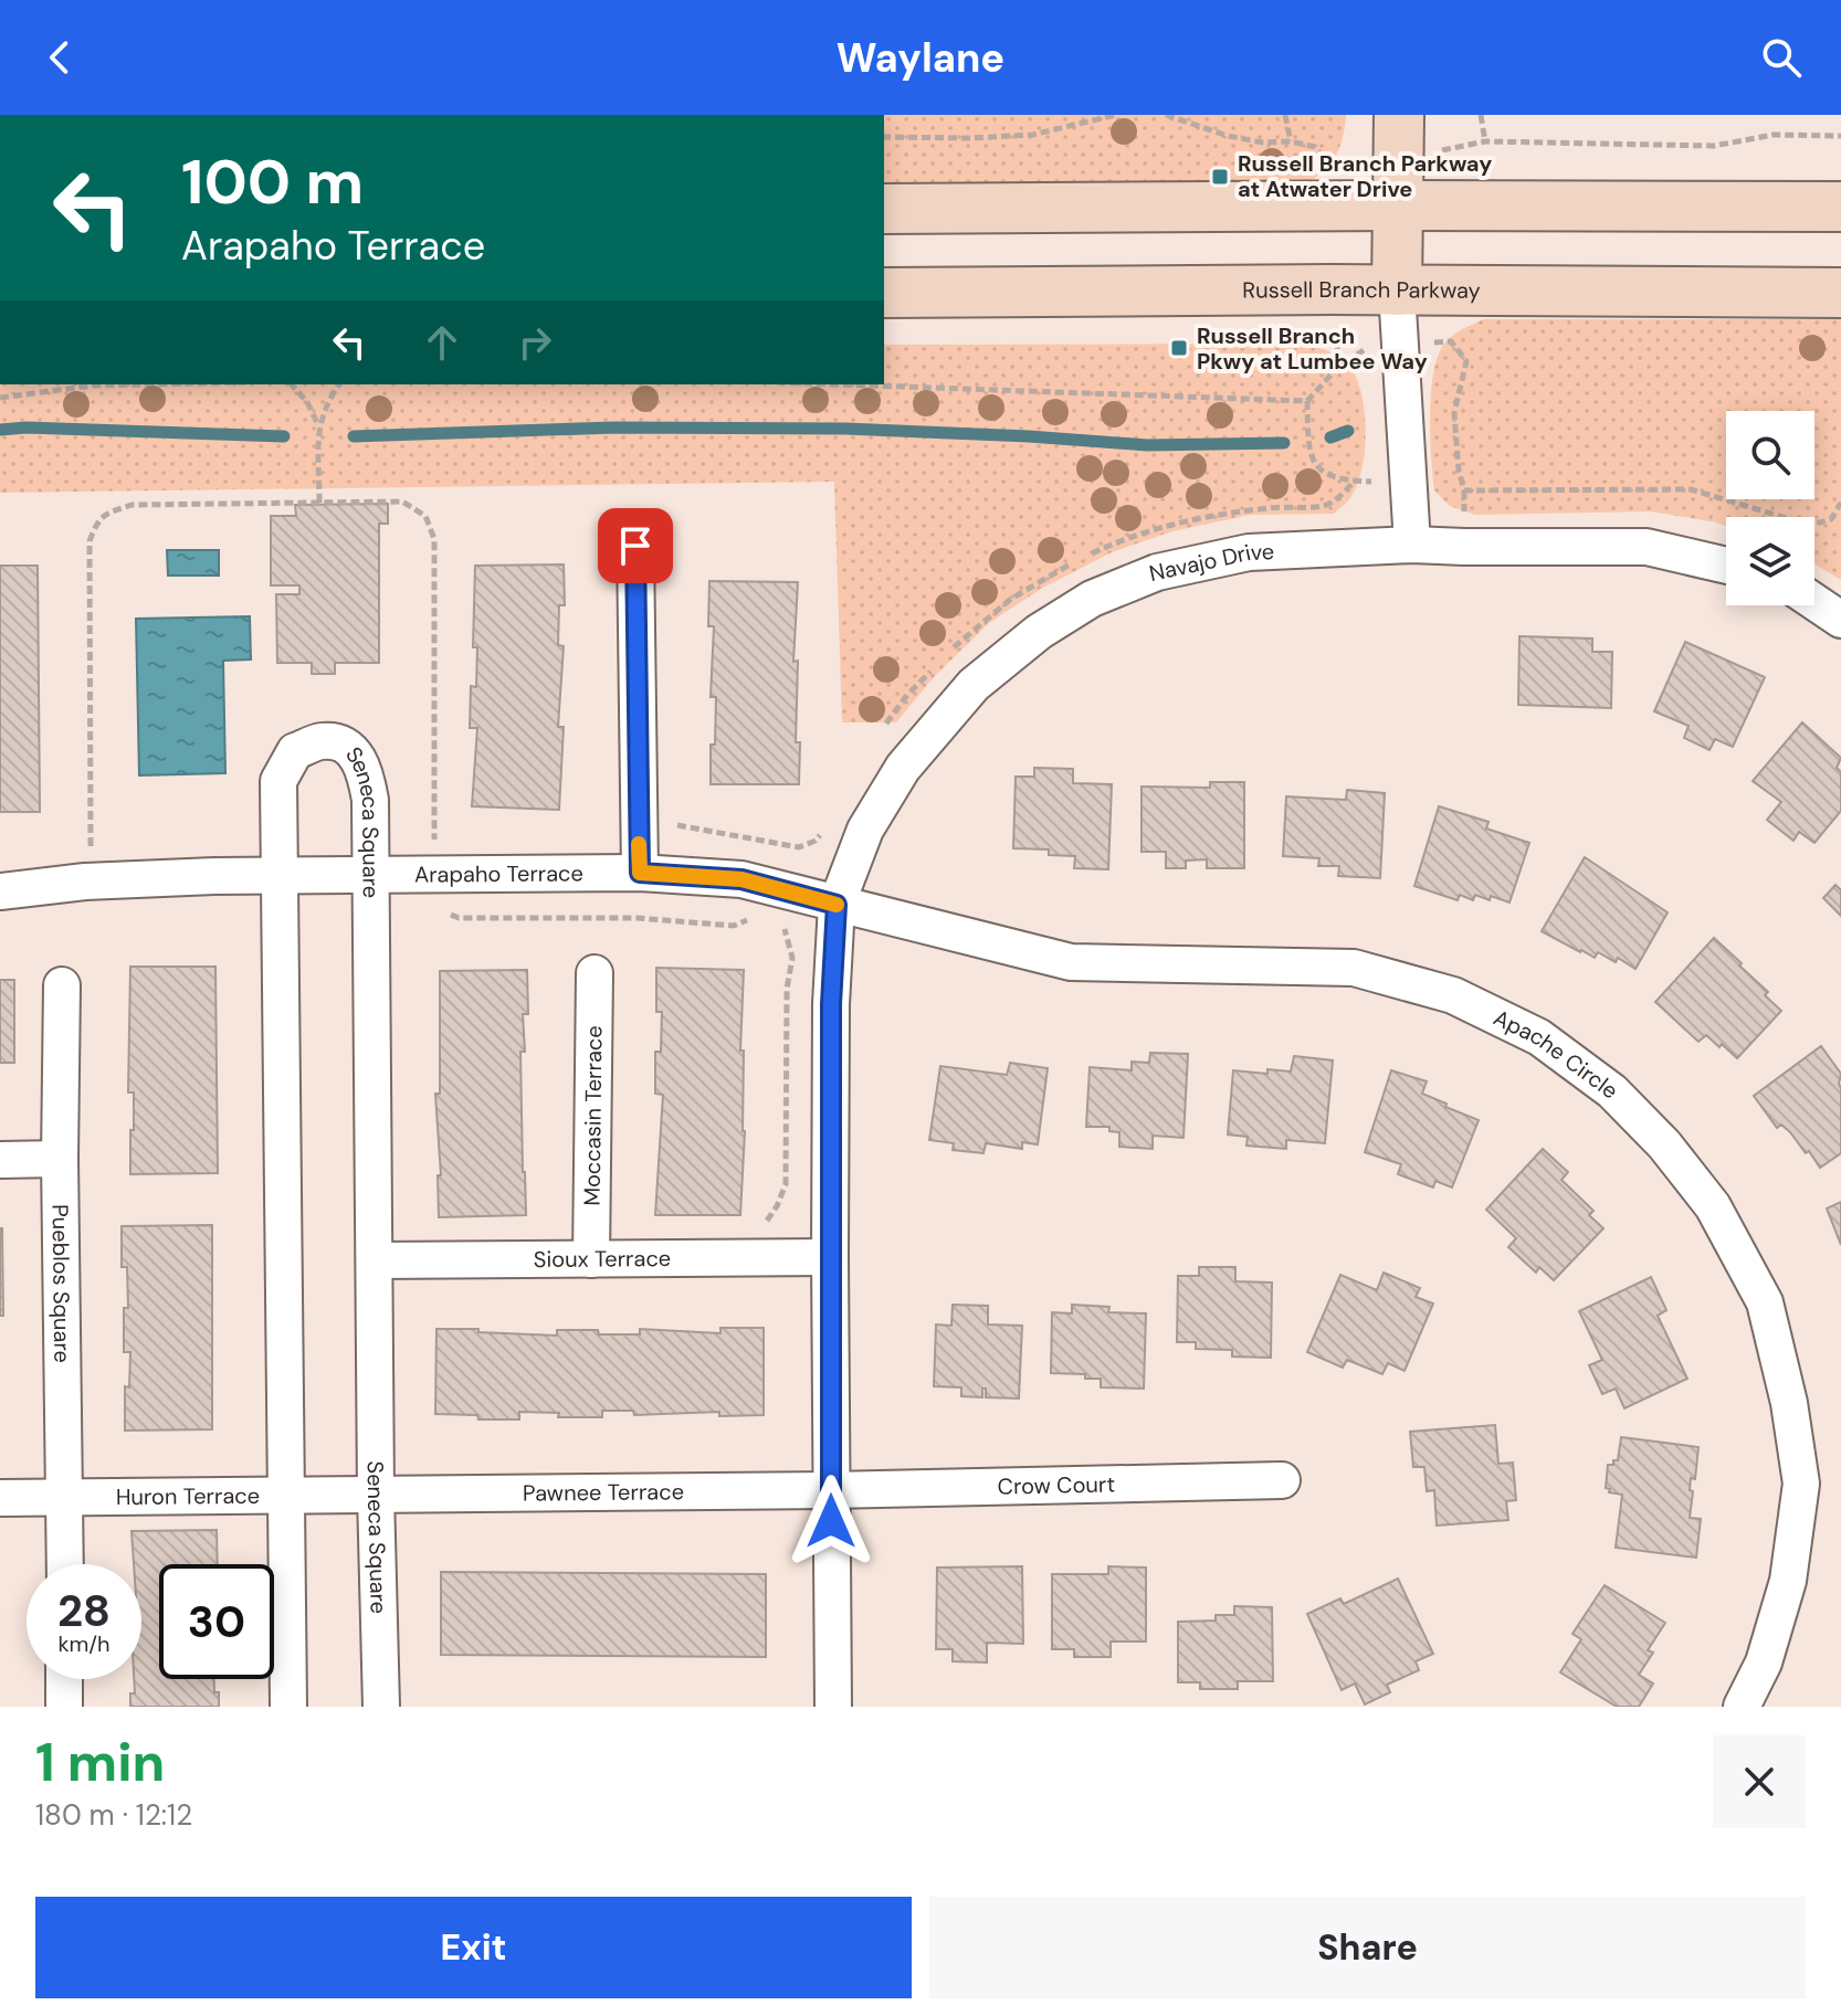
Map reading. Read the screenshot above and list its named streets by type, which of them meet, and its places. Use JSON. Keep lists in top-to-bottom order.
{
  "streets": {
    "main road": ["Russell Branch Parkway"],
    "street": [
      "Navajo Drive",
      "Seneca Square",
      "Arapaho Terrace",
      "Apache Circle",
      "Moccasin Terrace",
      "Sioux Terrace",
      "Pueblos Square",
      "Crow Court",
      "Pawnee Terrace",
      "Huron Terrace"
    ]
  },
  "crossings": [
    ["Navajo Drive", "Arapaho Terrace"],
    ["Navajo Drive", "Apache Circle"],
    ["Navajo Drive", "Sioux Terrace"],
    ["Navajo Drive", "Crow Court"],
    ["Navajo Drive", "Pawnee Terrace"],
    ["Seneca Square", "Arapaho Terrace"],
    ["Seneca Square", "Sioux Terrace"],
    ["Seneca Square", "Pawnee Terrace"],
    ["Seneca Square", "Huron Terrace"],
    ["Arapaho Terrace", "Apache Circle"],
    ["Moccasin Terrace", "Sioux Terrace"],
    ["Pueblos Square", "Huron Terrace"],
    ["Crow Court", "Pawnee Terrace"],
    ["Pawnee Terrace", "Huron Terrace"]
  ],
  "places": {
    "transit": ["Russell Branch Parkway at Atwater Drive", "Russell Branch Pkwy at Lumbee Way"]
  },
  "page": {
    "header": "Waylane",
    "turn": ["100 m", "Arapaho Terrace"],
    "speed": "28 km/h",
    "limit": "30",
    "heading": ["1 min", "180 m · 12:12"],
    "buttons": ["Exit", "Share"]
  }
}
